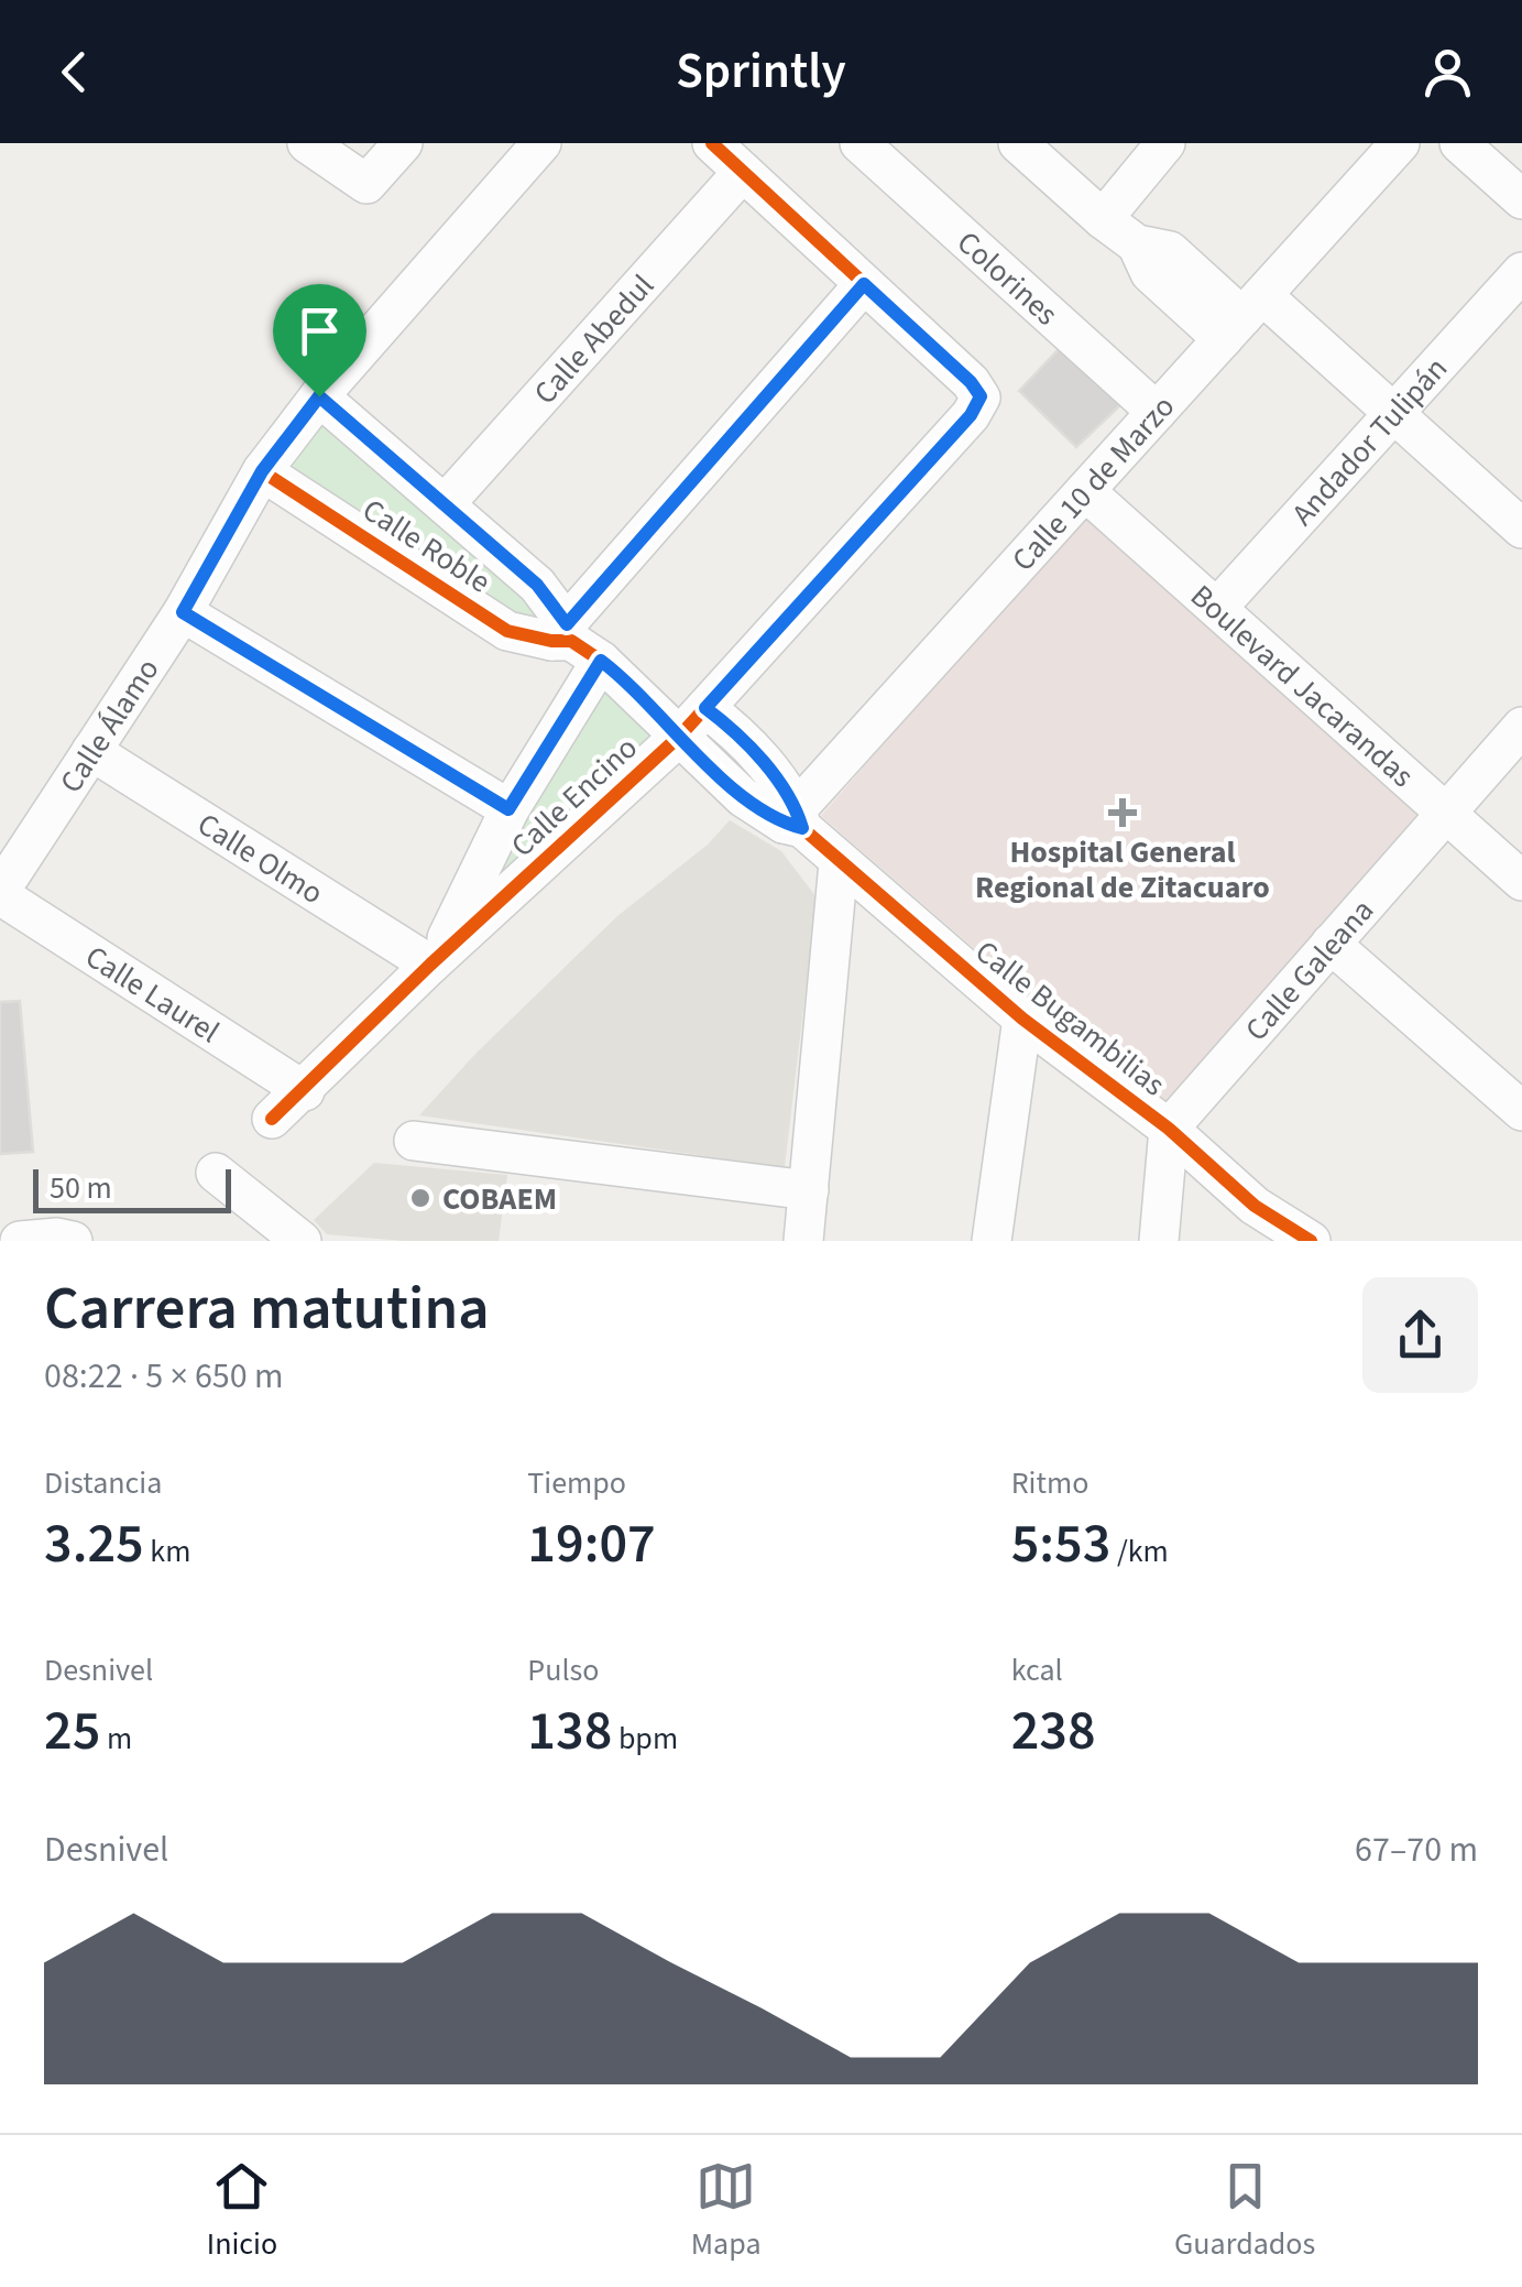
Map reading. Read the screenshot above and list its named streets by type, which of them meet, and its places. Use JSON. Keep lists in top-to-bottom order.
{
  "streets": {
    "street": [
      "Colorines",
      "Calle Abedul",
      "Andador Tulipán",
      "Calle 10 de Marzo",
      "Calle Roble",
      "Boulevard Jacarandas",
      "Calle Álamo",
      "Calle Encino",
      "Calle Olmo",
      "Calle Galeana",
      "Calle Laurel",
      "Calle Bugambilias"
    ]
  },
  "crossings": [
    ["Colorines", "Calle 10 de Marzo"],
    ["Calle Abedul", "Calle Roble"],
    ["Andador Tulipán", "Boulevard Jacarandas"],
    ["Calle 10 de Marzo", "Calle Roble"],
    ["Calle 10 de Marzo", "Boulevard Jacarandas"],
    ["Calle 10 de Marzo", "Calle Bugambilias"],
    ["Calle Roble", "Calle Álamo"],
    ["Calle Roble", "Calle Encino"],
    ["Calle Roble", "Calle Bugambilias"],
    ["Boulevard Jacarandas", "Calle Galeana"],
    ["Calle Álamo", "Calle Olmo"],
    ["Calle Álamo", "Calle Laurel"],
    ["Calle Encino", "Calle Olmo"],
    ["Calle Encino", "Calle Laurel"],
    ["Calle Galeana", "Calle Bugambilias"]
  ],
  "places": {
    "health": ["Hospital General Regional de Zitacuaro"],
    "other": ["COBAEM"]
  },
  "scale_bar": "50 m",
  "page": {
    "header": "Sprintly",
    "scale": "50 m",
    "heading": ["Carrera matutina", "08:22 · 5 × 650 m"],
    "stats": [
      ["Distancia", "3.25 km"],
      ["Tiempo", "19:07"],
      ["Ritmo", "5:53 /km"],
      ["Desnivel", "25 m"],
      ["Pulso", "138 bpm"],
      ["kcal", "238"]
    ],
    "chart": ["Desnivel", "67–70 m"],
    "tabs": ["Inicio", "Mapa", "Guardados"]
  }
}
